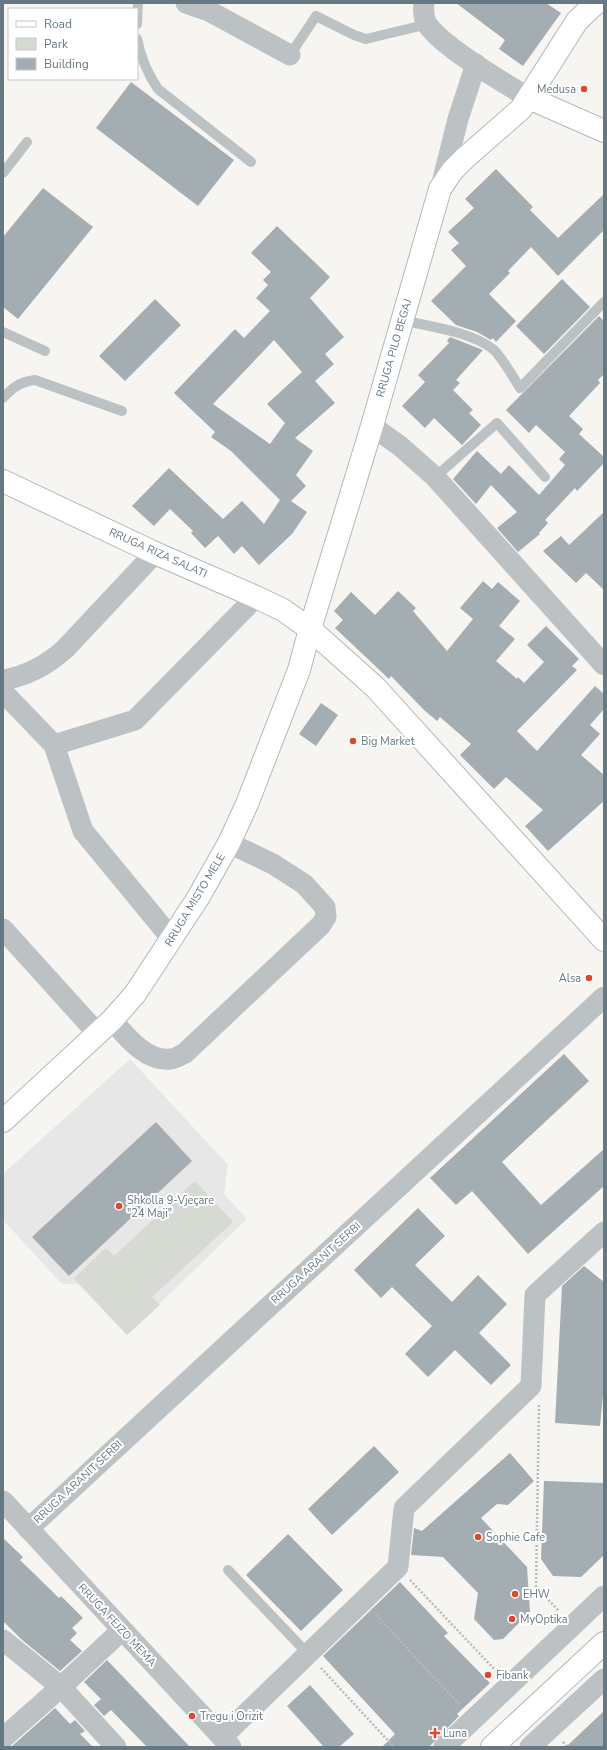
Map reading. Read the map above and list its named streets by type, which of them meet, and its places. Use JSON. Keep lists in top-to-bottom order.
{
  "streets": {
    "street": [
      "RRUGA PILO BEGAJ",
      "RRUGA RIZA SALATI",
      "RRUGA MISTO MELE",
      "RRUGA ARANIT SERBI",
      "RRUGA FEJZO MEMA"
    ]
  },
  "crossings": [
    ["RRUGA PILO BEGAJ", "RRUGA RIZA SALATI"],
    ["RRUGA PILO BEGAJ", "RRUGA MISTO MELE"],
    ["RRUGA RIZA SALATI", "RRUGA MISTO MELE"],
    ["RRUGA ARANIT SERBI", "RRUGA FEJZO MEMA"]
  ],
  "places": {
    "other": [
      "Medusa",
      "Big Market",
      "Alsa",
      "Shkolla 9-Vjeçare \"24 Maji\"",
      "Sophie Cafe",
      "EHW",
      "MyOptika",
      "Fibank",
      "Tregu i Orizit"
    ],
    "health": ["Luna"]
  },
  "legend": ["Road", "Park", "Building"]
}
